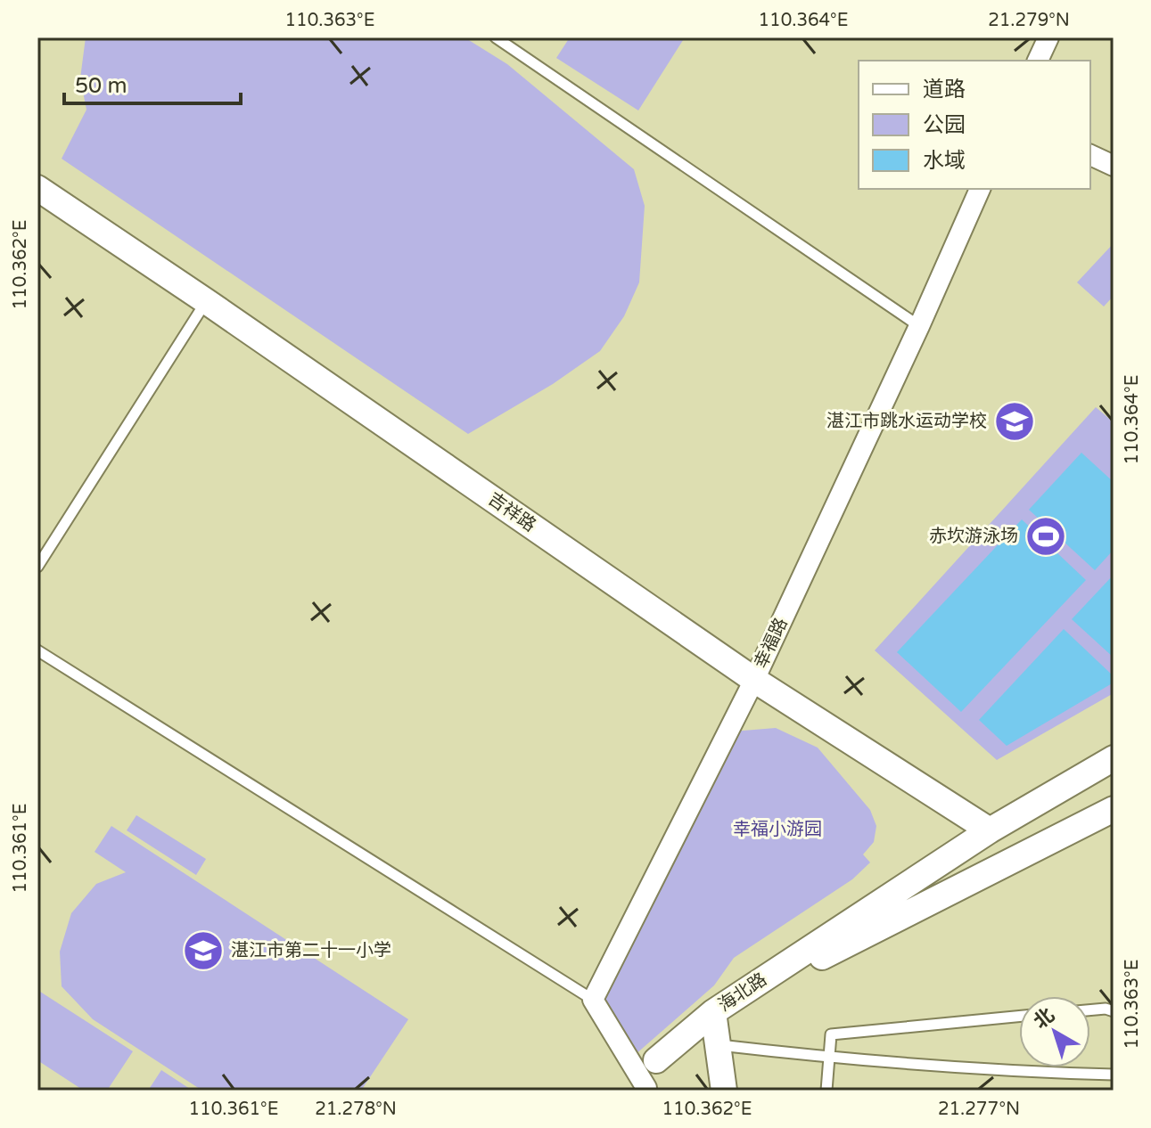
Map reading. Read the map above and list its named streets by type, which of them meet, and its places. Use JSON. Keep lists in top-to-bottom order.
{
  "streets": {
    "street": ["吉祥路", "幸福路", "海北路"]
  },
  "crossings": [
    ["吉祥路", "幸福路"],
    ["吉祥路", "海北路"]
  ],
  "parks": ["幸福小游园"],
  "places": {
    "school or university": ["湛江市跳水运动学校", "湛江市第二十一小学"],
    "sports": ["赤坎游泳场"]
  },
  "legend": ["道路", "公园", "水域"],
  "scale_bar": "50 m",
  "north": "top left",
  "coordinates": [
    "110.363°E",
    "110.364°E",
    "21.279°N",
    "110.362°E",
    "110.361°E",
    "21.278°N",
    "21.277°N"
  ]
}
